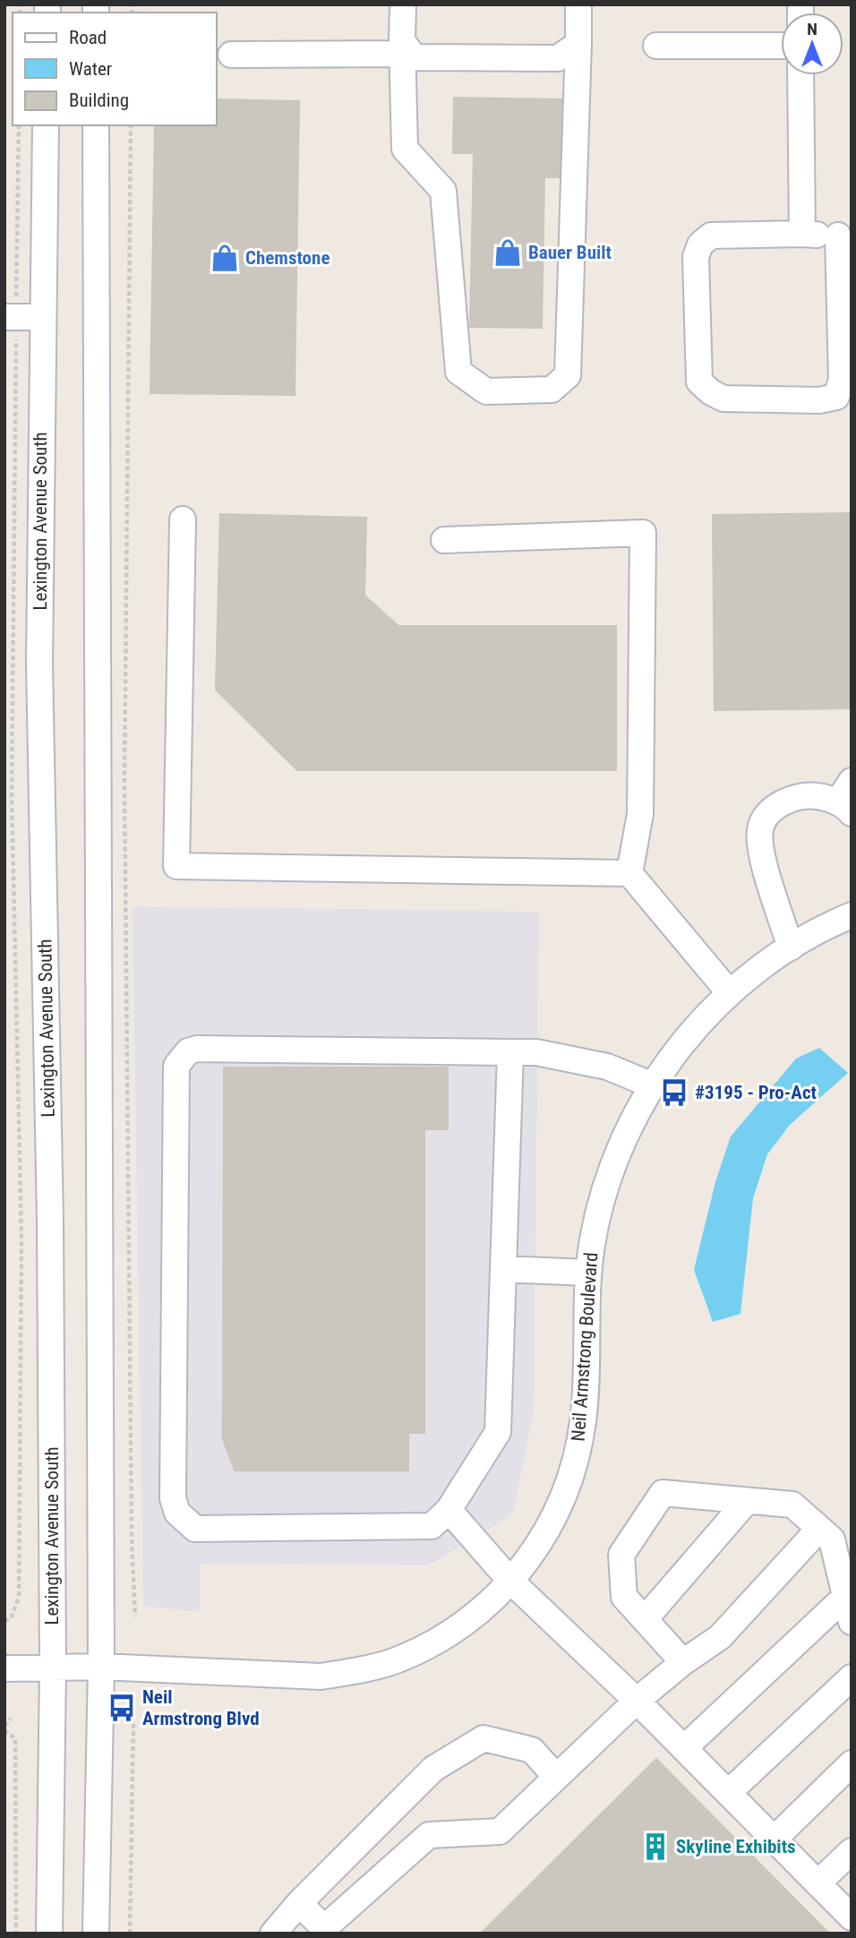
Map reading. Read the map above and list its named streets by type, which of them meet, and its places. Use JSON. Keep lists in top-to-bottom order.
{
  "streets": {
    "street": ["Lexington Avenue South", "Neil Armstrong Boulevard"]
  },
  "crossings": [
    ["Lexington Avenue South", "Neil Armstrong Boulevard"]
  ],
  "places": {
    "shop": ["Bauer Built", "Chemstone"],
    "bus stop": ["#3195 - Pro-Act", "Neil Armstrong Blvd"],
    "building": ["Skyline Exhibits"]
  },
  "legend": ["Road", "Water", "Building"],
  "north": "top"
}
